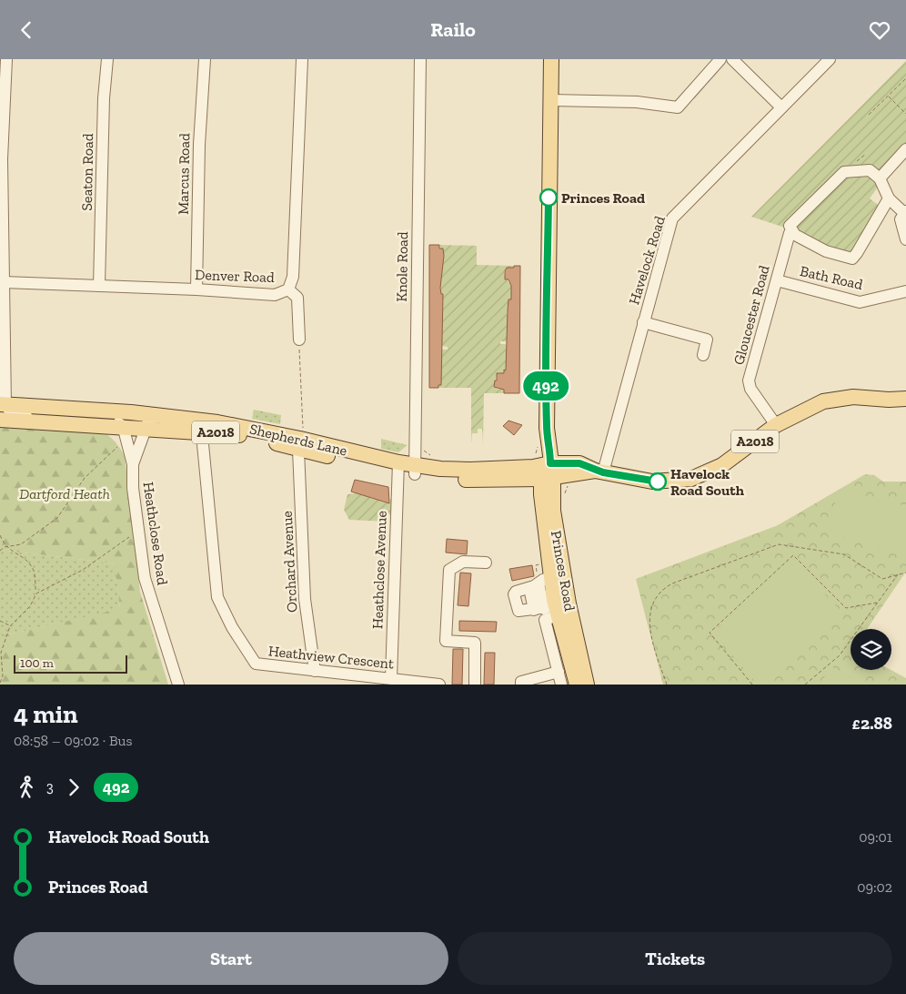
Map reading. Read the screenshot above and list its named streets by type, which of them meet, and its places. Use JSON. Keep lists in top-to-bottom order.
{
  "streets": {
    "main road": ["A2018", "Shepherds Lane", "Princes Road"],
    "street": [
      "Seaton Road",
      "Marcus Road",
      "Havelock Road",
      "Knole Road",
      "Denver Road",
      "Bath Road",
      "Gloucester Road",
      "Heathclose Road",
      "Orchard Avenue",
      "Heathclose Avenue",
      "Heathview Crescent"
    ]
  },
  "crossings": [
    ["Seaton Road", "Denver Road"],
    ["Marcus Road", "Denver Road"],
    ["Havelock Road", "Shepherds Lane"],
    ["Knole Road", "Shepherds Lane"],
    ["Bath Road", "Gloucester Road"],
    ["Gloucester Road", "Shepherds Lane"],
    ["Shepherds Lane", "Heathclose Road"],
    ["Shepherds Lane", "Orchard Avenue"],
    ["Shepherds Lane", "Heathclose Avenue"],
    ["Shepherds Lane", "Princes Road"],
    ["Shepherds Lane", "Heathview Crescent"],
    ["Orchard Avenue", "Heathview Crescent"],
    ["Heathclose Avenue", "Heathview Crescent"]
  ],
  "parks": ["Dartford Heath"],
  "places": ["Princes Road", "Havelock Road South"],
  "lines": ["bus line 492"],
  "scale_bar": "100 m",
  "page": {
    "header": "Railo",
    "on_map": "492",
    "scale": "100 m",
    "heading": ["4 min", "08:58 – 09:02 · Bus", "£2.88"],
    "legs": ["3", "492"],
    "list": [
      {
        "name": "Havelock Road South",
        "value": "09:01"
      },
      {
        "name": "Princes Road",
        "value": "09:02"
      }
    ],
    "buttons": ["Start", "Tickets"]
  }
}
